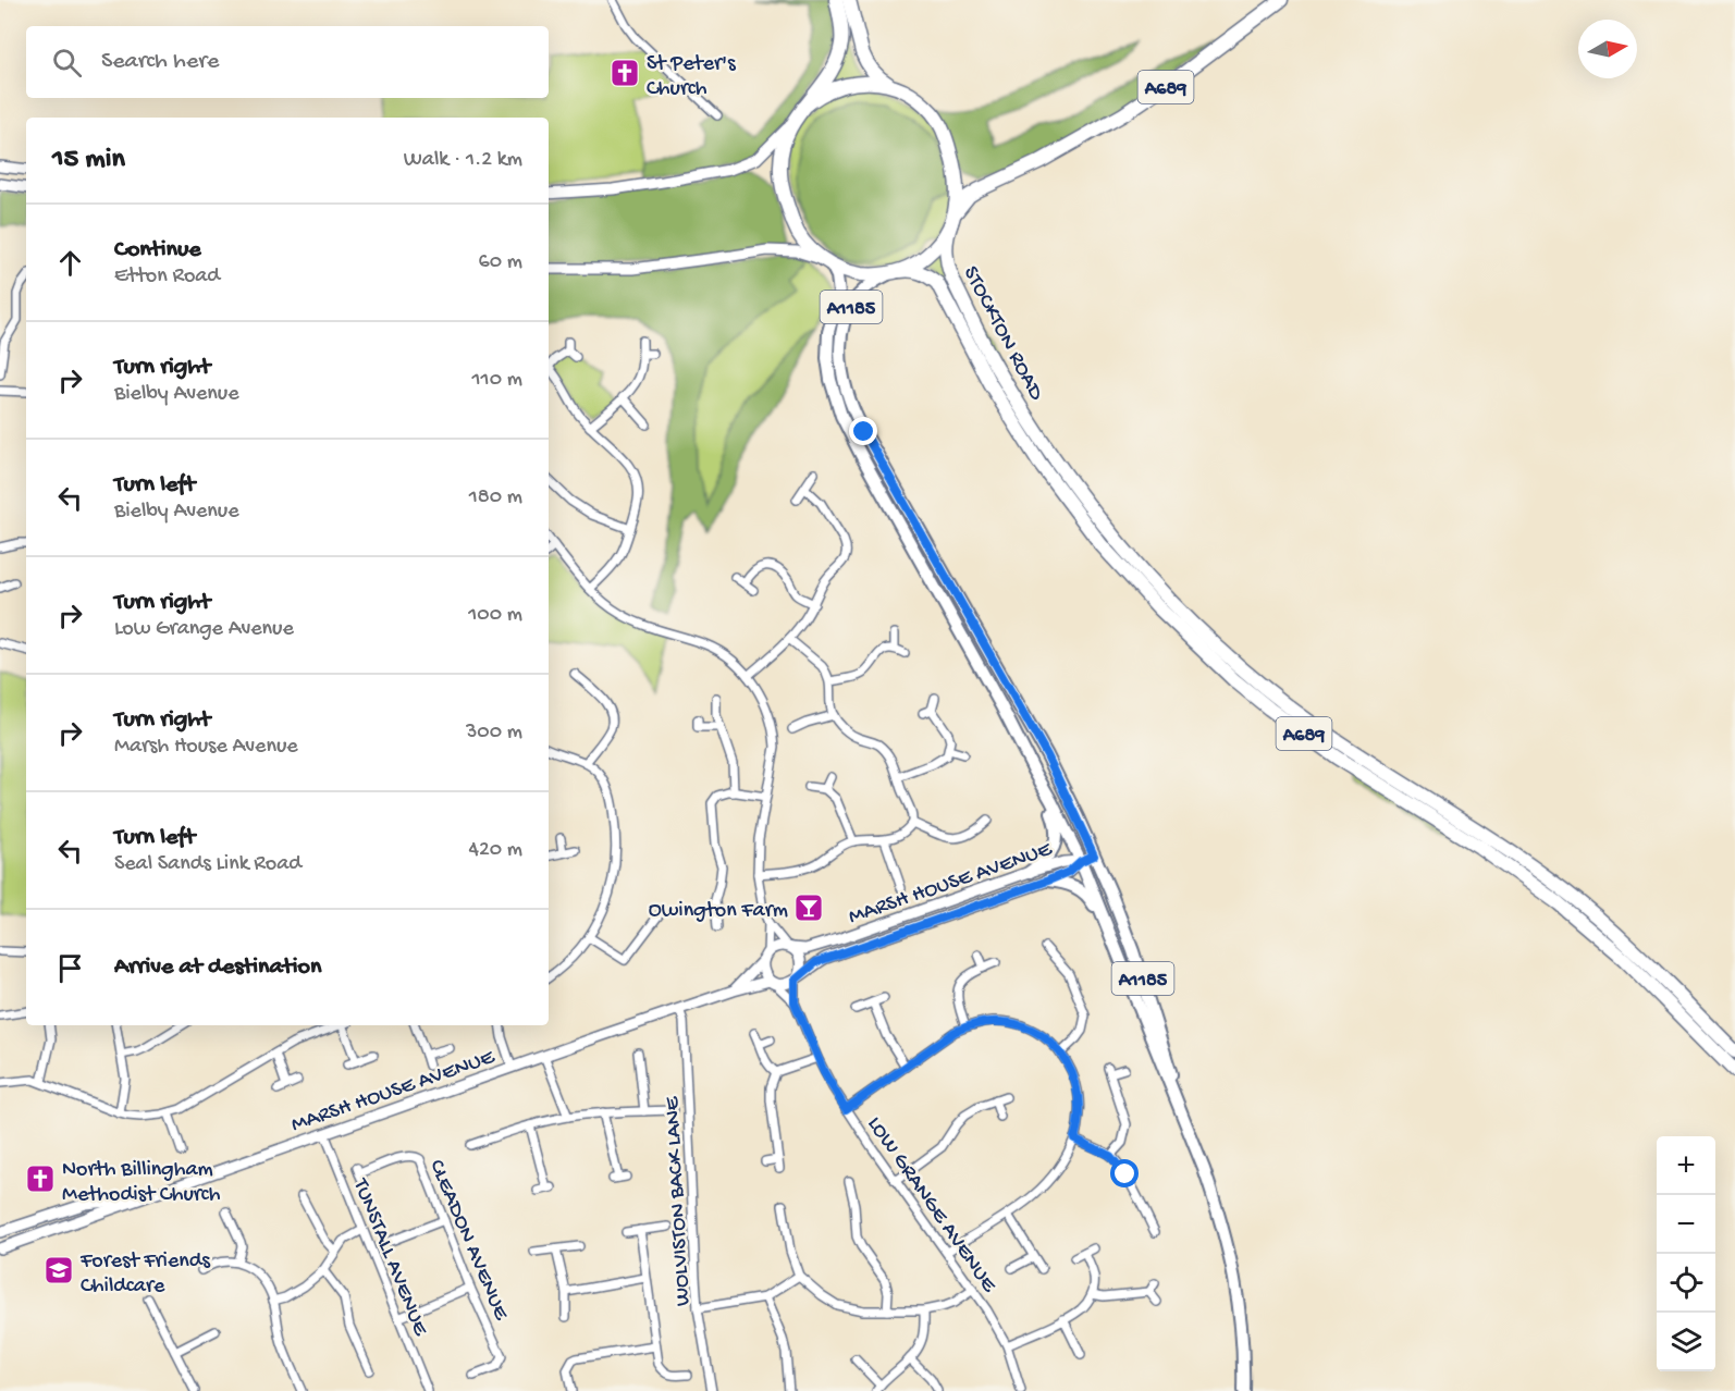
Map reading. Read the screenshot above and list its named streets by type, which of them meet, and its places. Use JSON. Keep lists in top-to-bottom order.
{
  "streets": {
    "highway": ["A689", "STOCKTON ROAD"],
    "main road": ["A1185"],
    "street": [
      "MARSH HOUSE AVENUE",
      "WOLVISTON BACK LANE",
      "LOW GRANGE AVENUE",
      "CLEADON AVENUE",
      "TUNSTALL AVENUE"
    ]
  },
  "crossings": [
    ["A689", "A1185"],
    ["A689", "STOCKTON ROAD"],
    ["A1185", "STOCKTON ROAD"],
    ["A1185", "MARSH HOUSE AVENUE"],
    ["MARSH HOUSE AVENUE", "WOLVISTON BACK LANE"],
    ["MARSH HOUSE AVENUE", "LOW GRANGE AVENUE"],
    ["MARSH HOUSE AVENUE", "TUNSTALL AVENUE"]
  ],
  "places": {
    "church": ["St Peter's Church", "North Billingham Methodist Church"],
    "bar": ["Owington Farm"],
    "school or university": ["Forest Friends Childcare"]
  },
  "north": "right",
  "page": {
    "search": "Search here",
    "heading": ["15 min", "Walk · 1.2 km"],
    "list": [
      ["Continue", "Etton Road", "60 m"],
      ["Turn right", "Bielby Avenue", "110 m"],
      ["Turn left", "Bielby Avenue", "180 m"],
      ["Turn right", "Low Grange Avenue", "100 m"],
      ["Turn right", "Marsh House Avenue", "300 m"],
      ["Turn left", "Seal Sands Link Road", "420 m"],
      "Arrive at destination"
    ],
    "map_buttons": ["+", "−"]
  }
}
